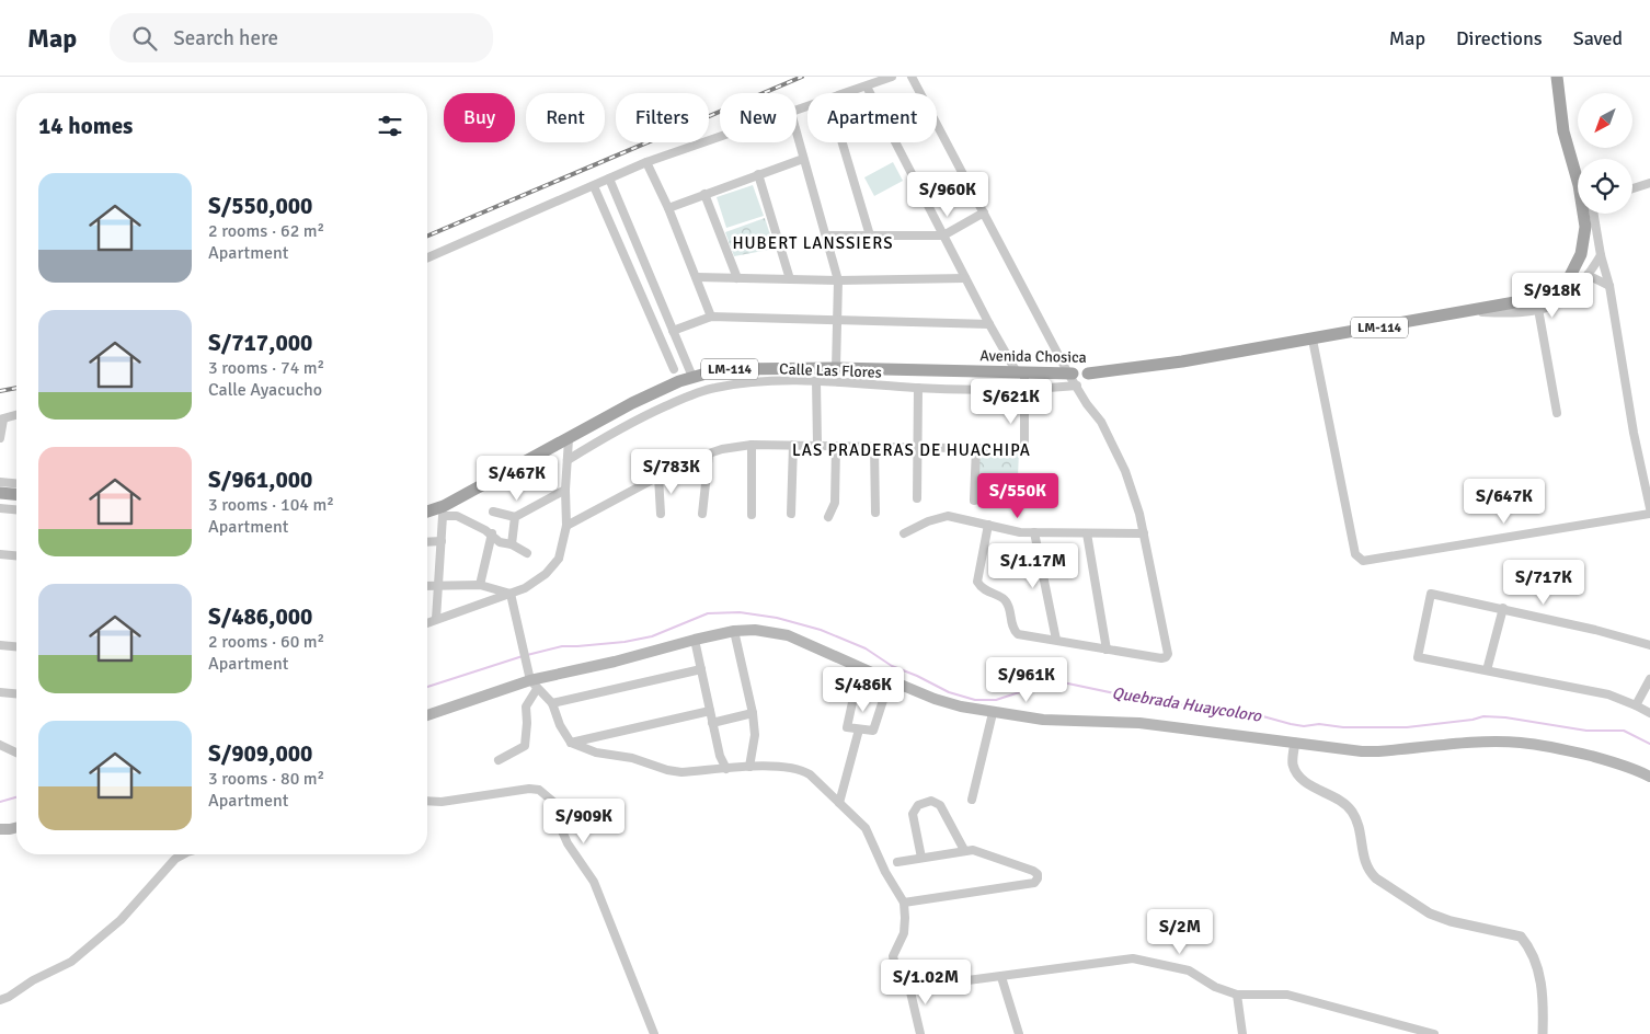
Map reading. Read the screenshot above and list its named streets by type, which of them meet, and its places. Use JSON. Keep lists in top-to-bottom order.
{
  "streets": {
    "main road": ["LM-114", "Avenida Chosica"],
    "street": ["Calle Las Flores"]
  },
  "districts": ["HUBERT LANSSIERS", "LAS PRADERAS DE HUACHIPA"],
  "water": ["Quebrada Huaycoloro"],
  "north": "bottom left",
  "page": {
    "header": "Map",
    "search": "Search here",
    "nav": ["Map", "Directions", "Saved"],
    "chip": [
      "Buy",
      "Rent",
      "Filters",
      "New",
      "Apartment"
    ],
    "heading": "14 homes",
    "list": [
      {
        "name": "S/550,000",
        "note": "2 rooms · 62 m² · Apartment"
      },
      {
        "name": "S/717,000",
        "note": "3 rooms · 74 m² · Calle Ayacucho"
      },
      {
        "name": "S/961,000",
        "note": "3 rooms · 104 m² · Apartment"
      },
      {
        "name": "S/486,000",
        "note": "2 rooms · 60 m² · Apartment"
      },
      {
        "name": "S/909,000",
        "note": "3 rooms · 80 m² · Apartment"
      }
    ],
    "price": [
      "S/960K",
      "S/918K",
      "S/621K",
      "S/783K",
      "S/467K",
      "S/550K",
      "S/647K",
      "S/1.17M",
      "S/717K",
      "S/961K",
      "S/486K",
      "S/909K",
      "S/2M",
      "S/1.02M"
    ]
  }
}
